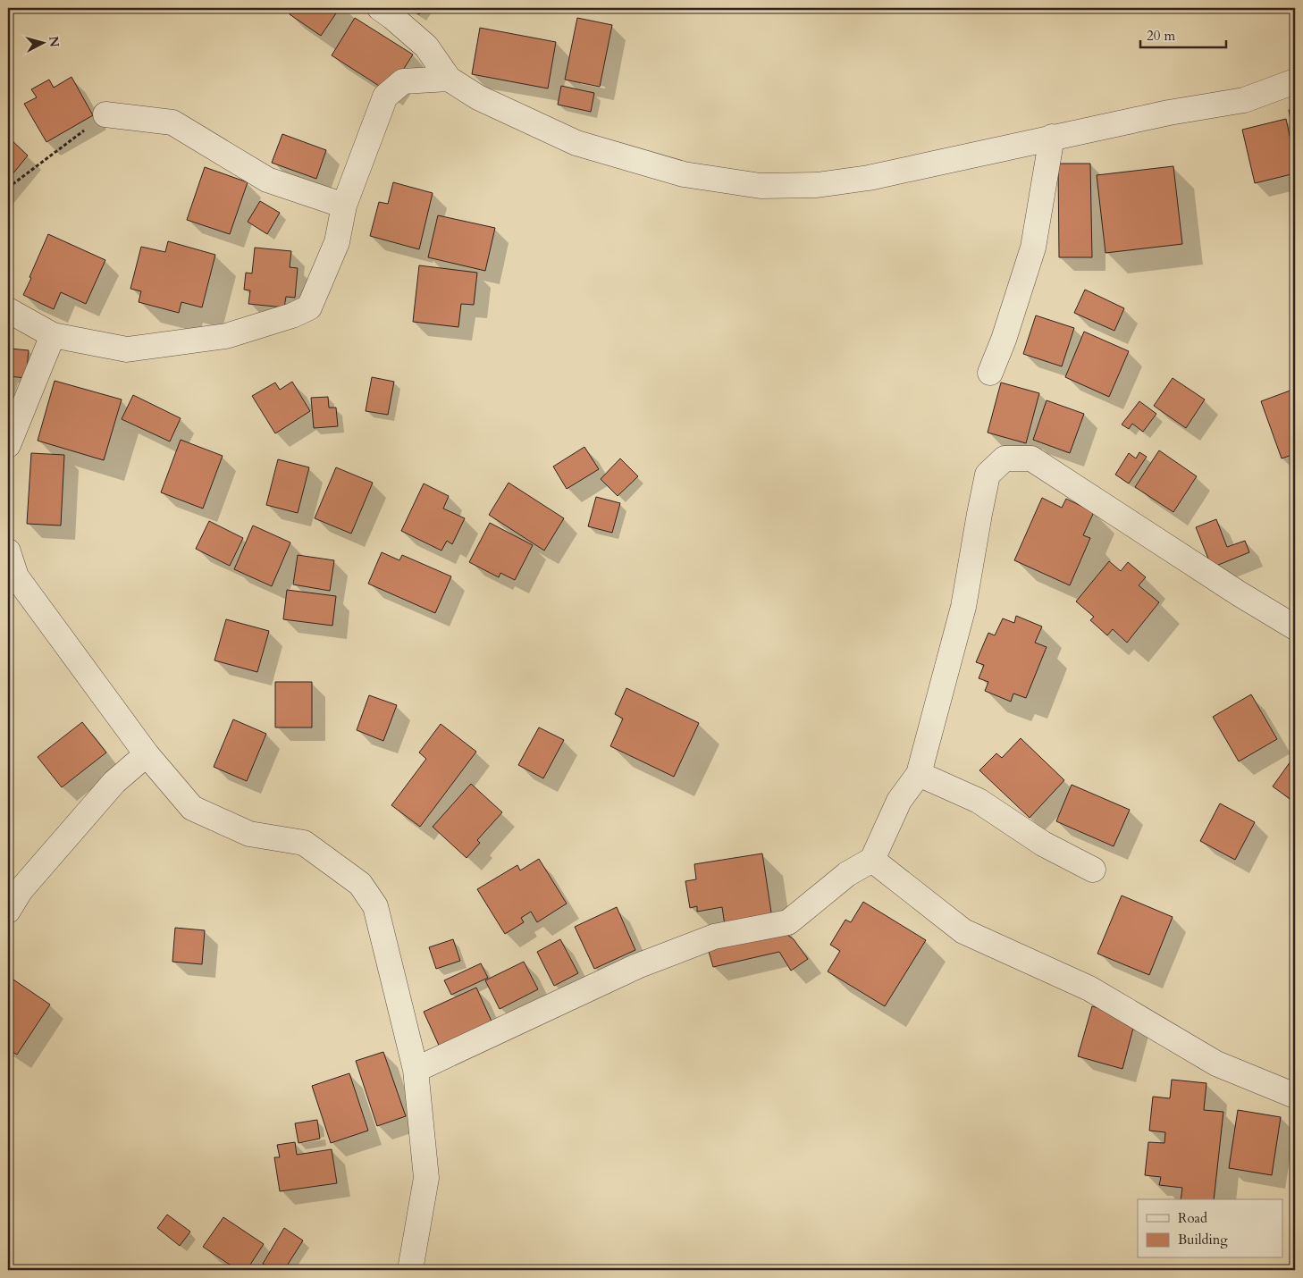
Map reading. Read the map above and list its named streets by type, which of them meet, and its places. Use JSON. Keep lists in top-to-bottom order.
{
  "legend": ["Road", "Building"],
  "scale_bar": "20 m",
  "north": "right"
}
